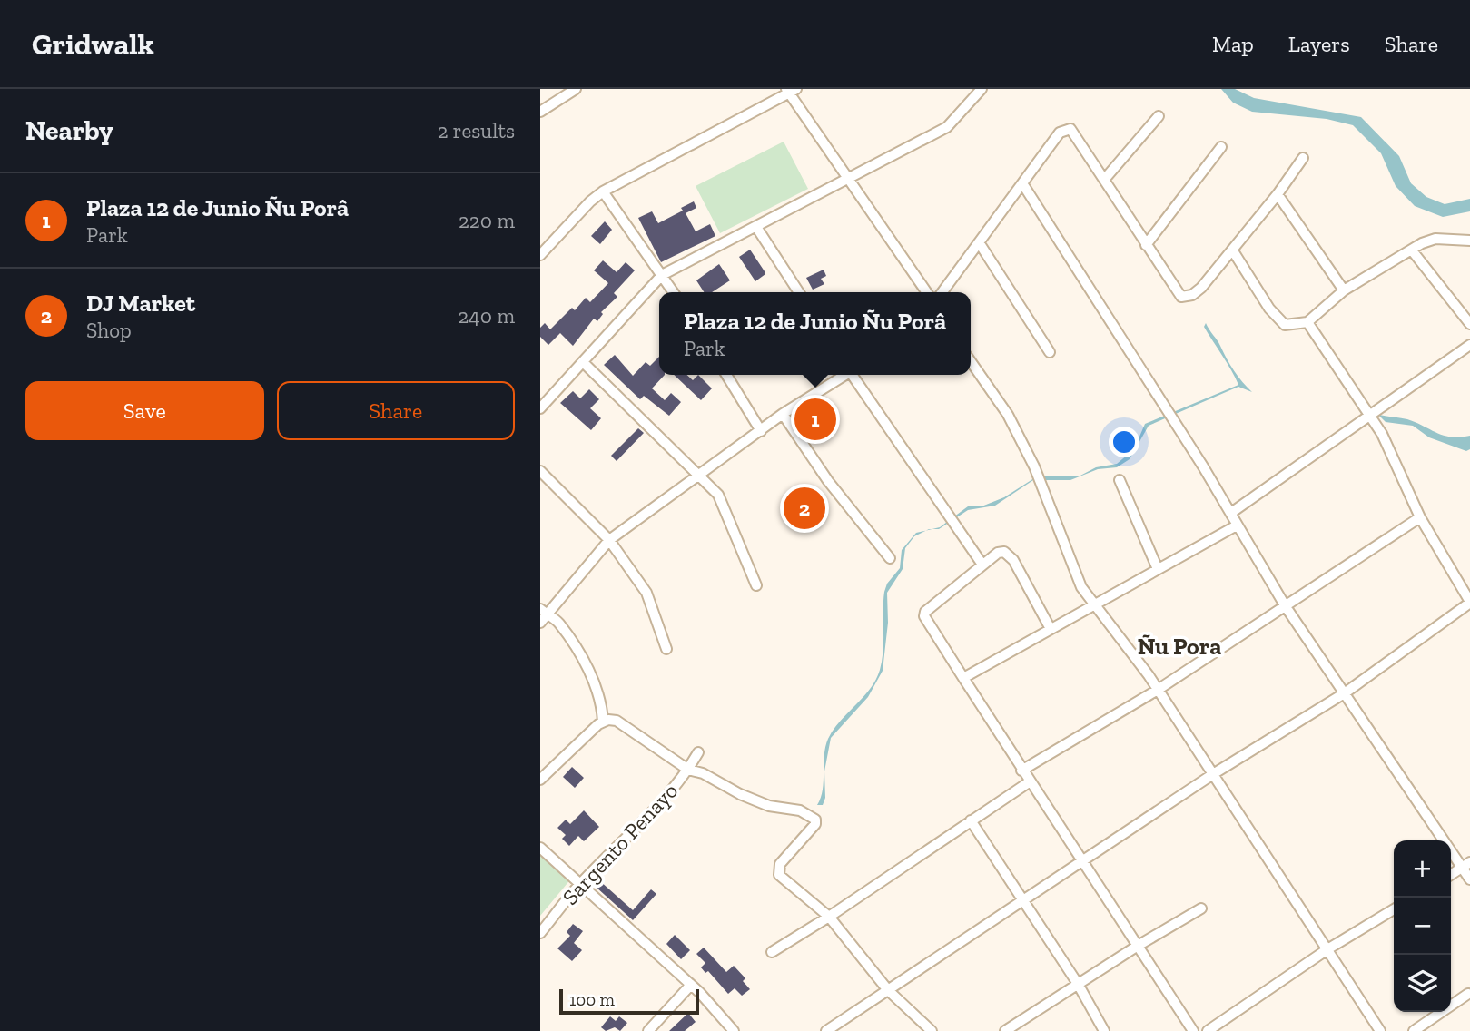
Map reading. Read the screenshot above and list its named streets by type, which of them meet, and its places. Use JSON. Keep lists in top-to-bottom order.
{
  "streets": {
    "street": ["Sargento Penayo"]
  },
  "districts": ["Ñu Pora"],
  "scale_bar": "100 m",
  "page": {
    "header": "Gridwalk",
    "nav": ["Map", "Layers", "Share"],
    "heading": ["Nearby", "2 results"],
    "list": [
      {
        "mark": "1",
        "name": "Plaza 12 de Junio Ñu Porâ",
        "note": "Park",
        "value": "220 m"
      },
      {
        "mark": "2",
        "name": "DJ Market",
        "note": "Shop",
        "value": "240 m"
      }
    ],
    "popup": ["Plaza 12 de Junio Ñu Porâ", "Park"],
    "buttons": ["Save", "Share"],
    "pins": ["1", "2"],
    "map_buttons": ["+", "−"],
    "scale": "100 m"
  }
}
